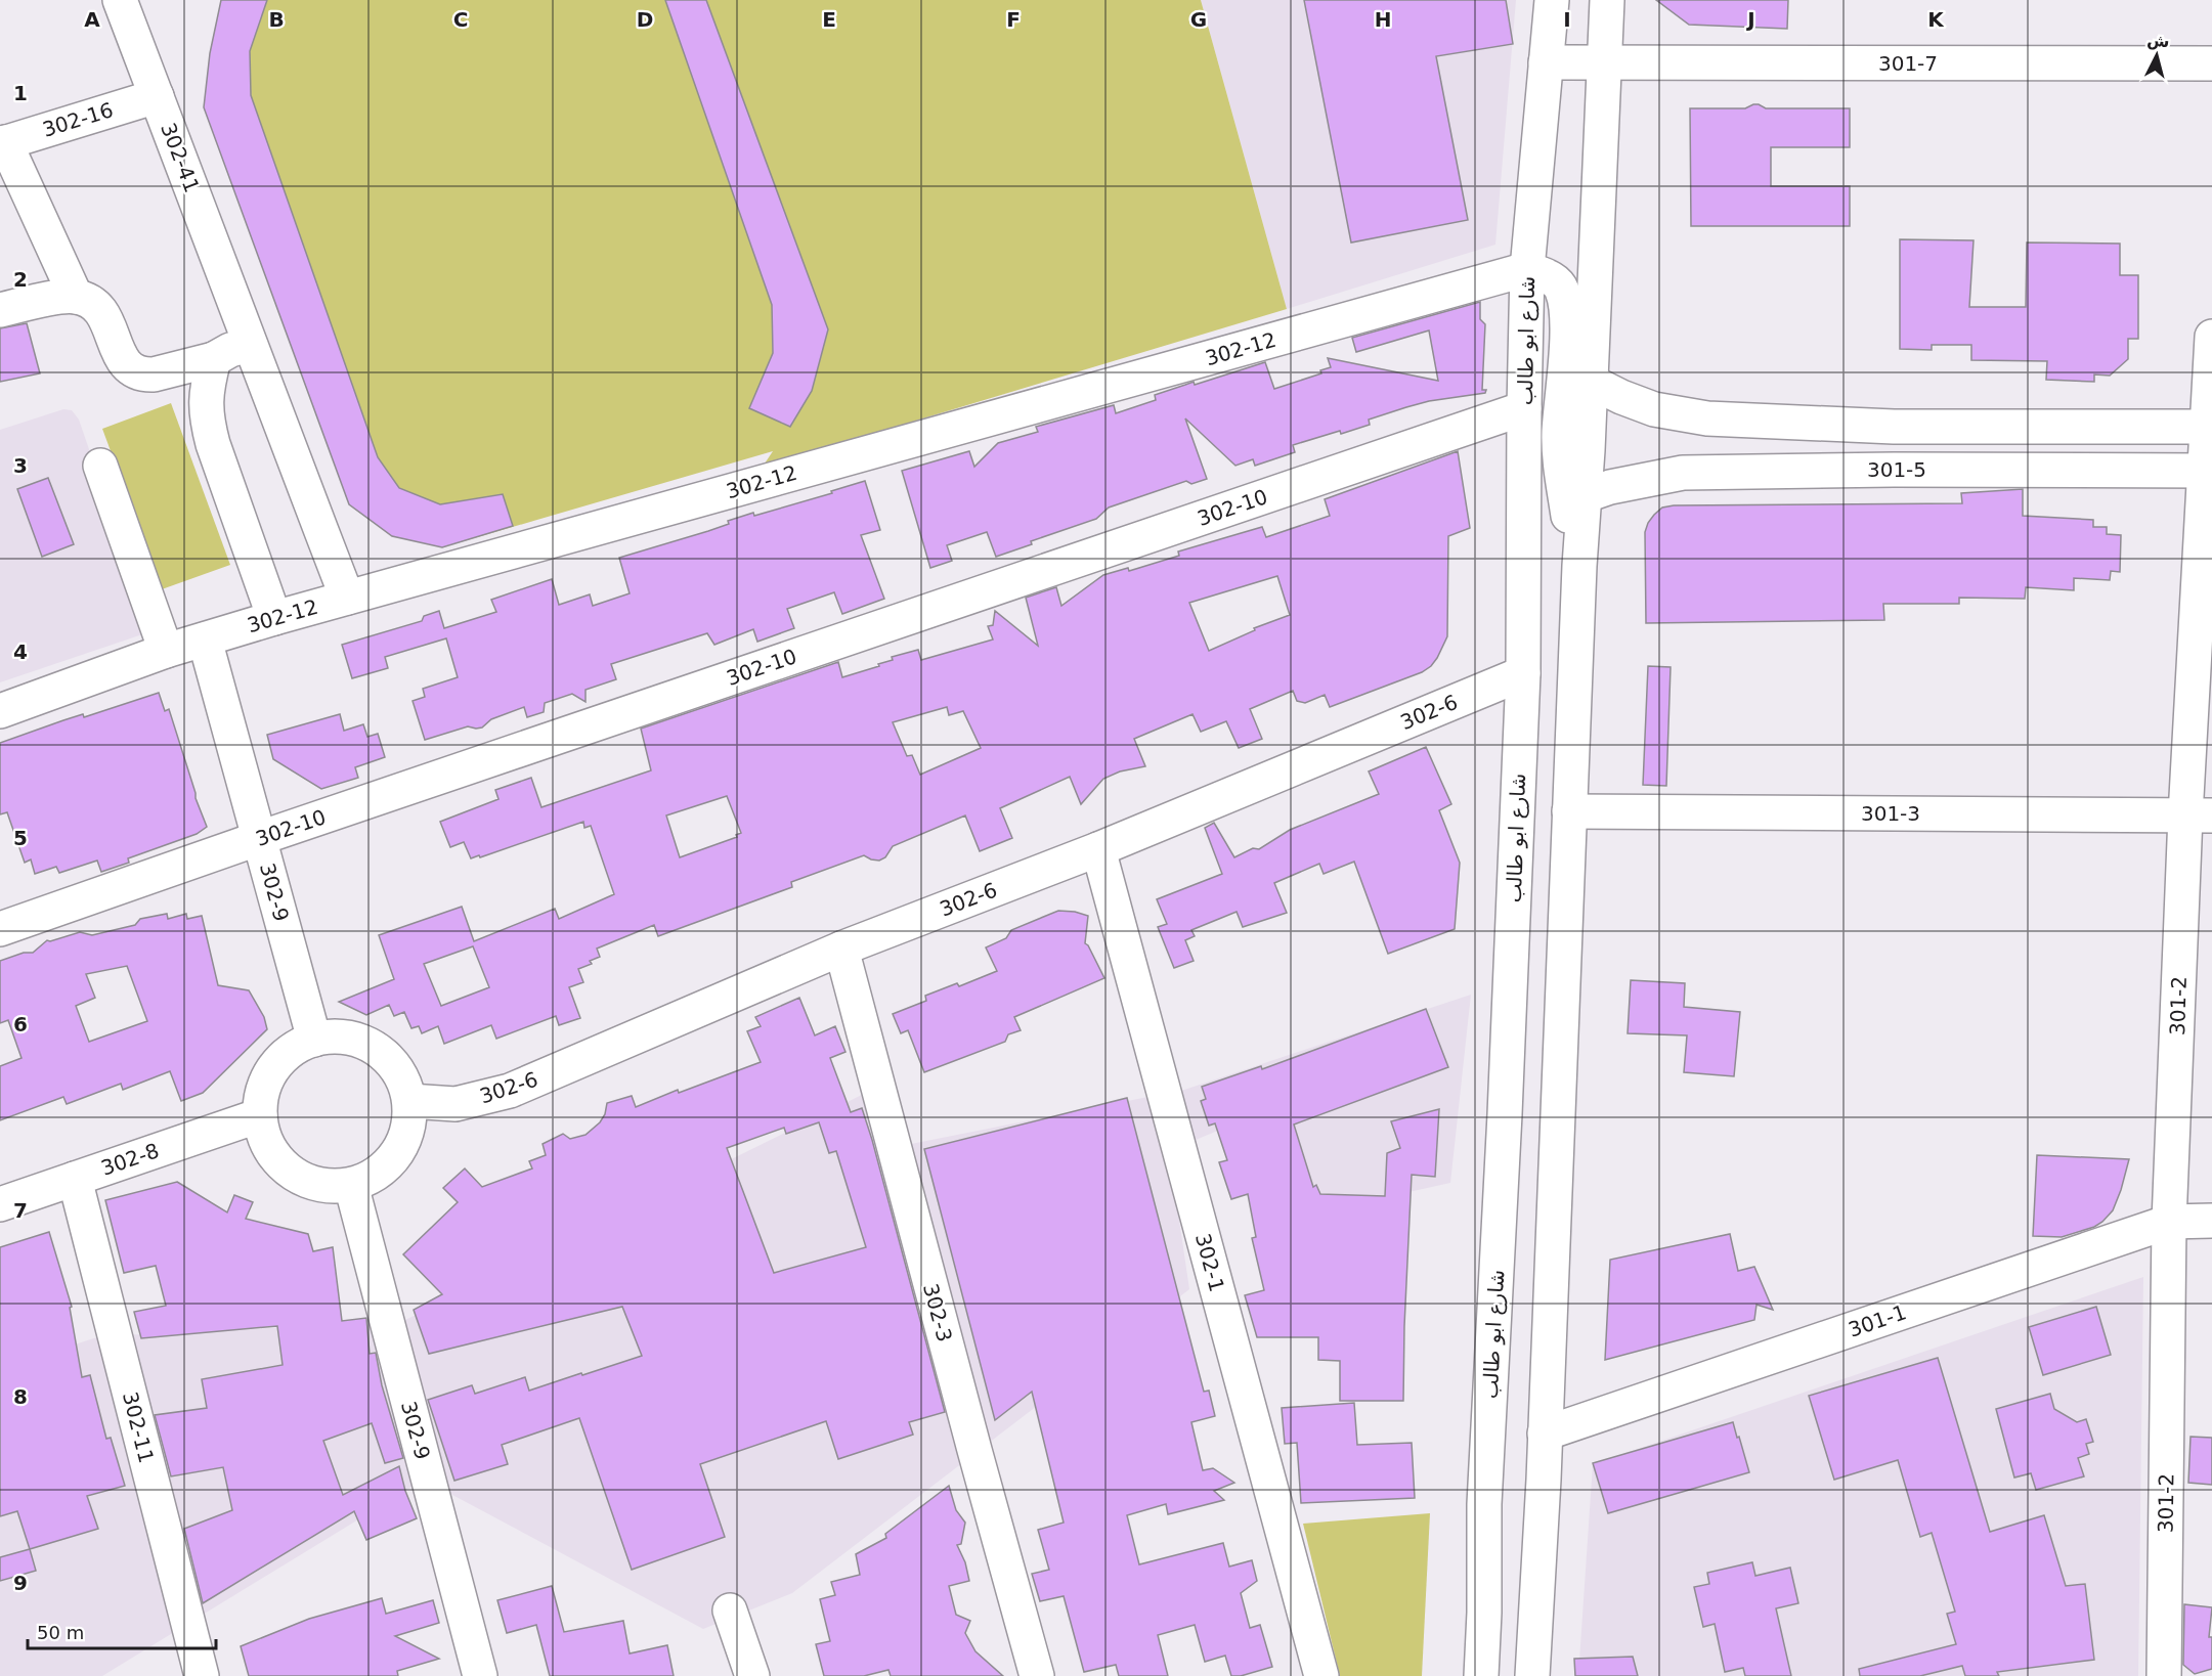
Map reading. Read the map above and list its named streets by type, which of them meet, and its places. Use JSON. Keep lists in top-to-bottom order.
{
  "streets": {
    "street": [
      "301-7",
      "302-16",
      "302-41",
      "شارع ابو طالب",
      "302-12",
      "301-5",
      "302-10",
      "302-6",
      "301-3",
      "302-9",
      "301-2",
      "302-8",
      "302-1",
      "302-3",
      "301-1",
      "302-11"
    ]
  },
  "crossings": [
    ["301-7", "شارع ابو طالب"],
    ["302-16", "302-41"],
    ["302-41", "302-12"],
    ["شارع ابو طالب", "302-12"],
    ["شارع ابو طالب", "302-10"],
    ["شارع ابو طالب", "302-6"],
    ["302-12", "302-9"],
    ["301-5", "301-2"],
    ["302-10", "302-9"],
    ["302-6", "302-9"],
    ["302-6", "302-8"],
    ["302-6", "302-1"],
    ["302-6", "302-3"],
    ["301-3", "301-2"],
    ["302-9", "302-8"],
    ["301-2", "301-1"],
    ["302-8", "302-11"]
  ],
  "scale_bar": "50 m",
  "north": "top",
  "grid": {
    "columns": [
      "A",
      "B",
      "C",
      "D",
      "E",
      "F",
      "G",
      "H",
      "I",
      "J",
      "K"
    ],
    "rows": [
      "1",
      "2",
      "3",
      "4",
      "5",
      "6",
      "7",
      "8",
      "9"
    ]
  }
}
